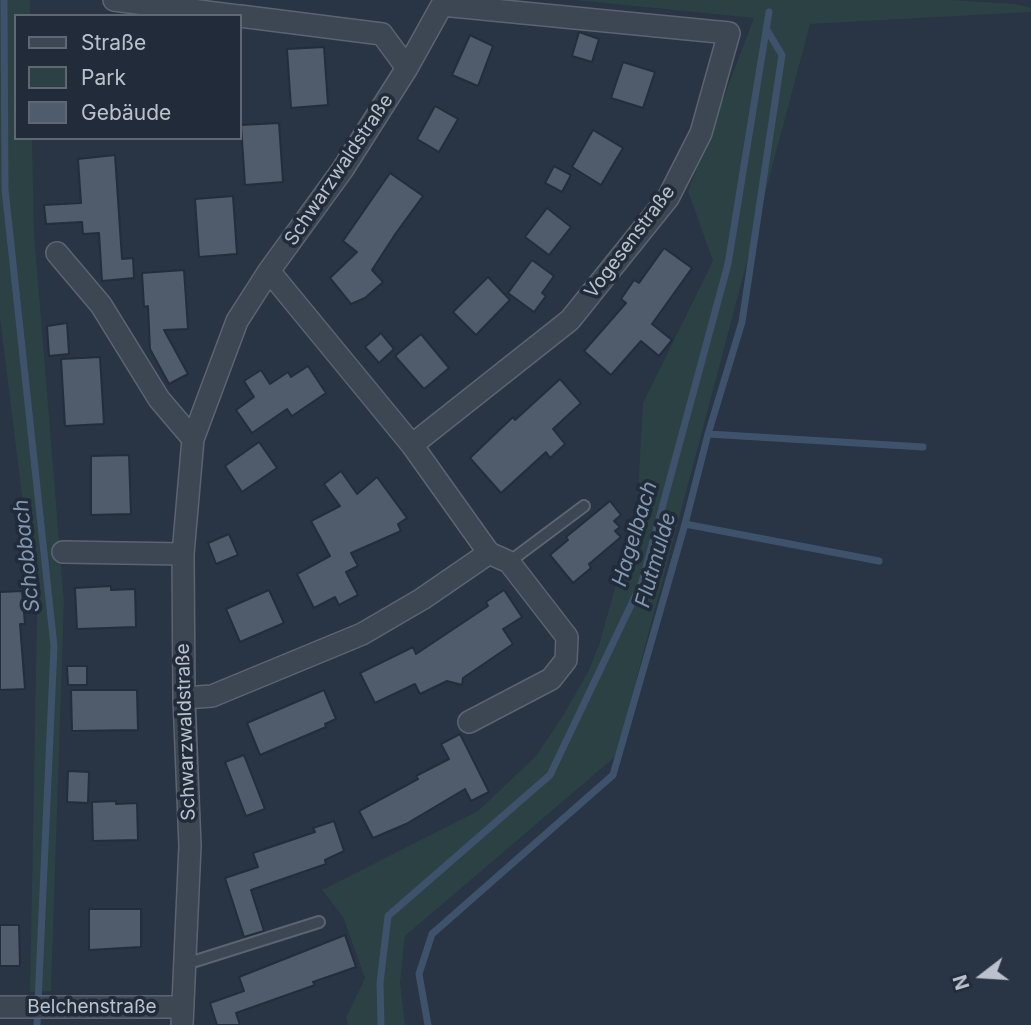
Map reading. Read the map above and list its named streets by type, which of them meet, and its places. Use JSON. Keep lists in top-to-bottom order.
{
  "streets": {
    "street": ["Schwarzwaldstraße", "Vogesenstraße", "Belchenstraße"]
  },
  "crossings": [
    ["Schwarzwaldstraße", "Vogesenstraße"],
    ["Schwarzwaldstraße", "Belchenstraße"]
  ],
  "water": ["Hagelbach", "Schobbach", "Flutmulde"],
  "legend": ["Straße", "Park", "Gebäude"],
  "north": "left"
}
